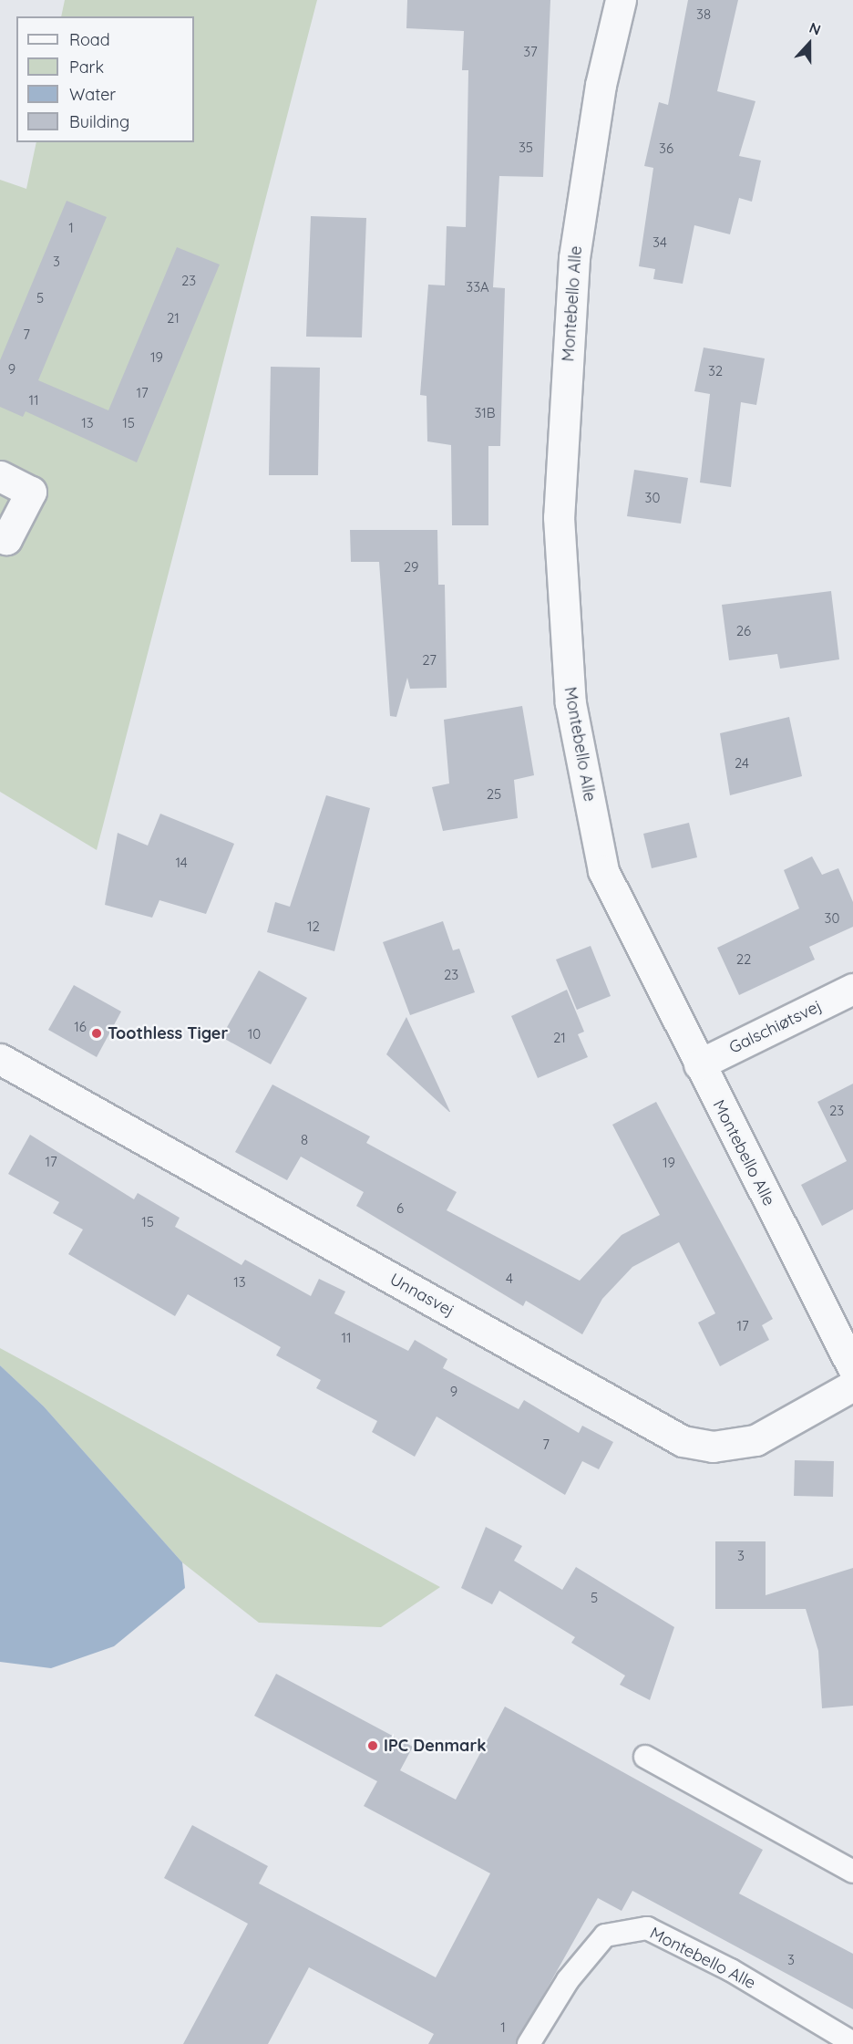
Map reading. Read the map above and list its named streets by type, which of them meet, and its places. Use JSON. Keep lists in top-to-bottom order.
{
  "streets": {
    "street": ["Montebello Alle", "Galschiøtsvej", "Unnasvej"]
  },
  "crossings": [
    ["Montebello Alle", "Galschiøtsvej"]
  ],
  "places": ["Toothless Tiger", "IPC Denmark"],
  "house_numbers": [
    "38",
    "37",
    "35",
    "36",
    "1",
    "34",
    "3",
    "23",
    "33A",
    "5",
    "21",
    "7",
    "19",
    "9",
    "32",
    "17",
    "11",
    "31B",
    "13",
    "15",
    "30",
    "29",
    "26",
    "27",
    "24",
    "25",
    "14",
    "30",
    "12",
    "22",
    "23",
    "16",
    "10",
    "21",
    "23",
    "8",
    "17",
    "19",
    "6",
    "15",
    "4",
    "13",
    "17",
    "11",
    "9",
    "7",
    "3",
    "5",
    "3",
    "1"
  ],
  "legend": [
    "Road",
    "Park",
    "Water",
    "Building"
  ],
  "north": "top"
}
